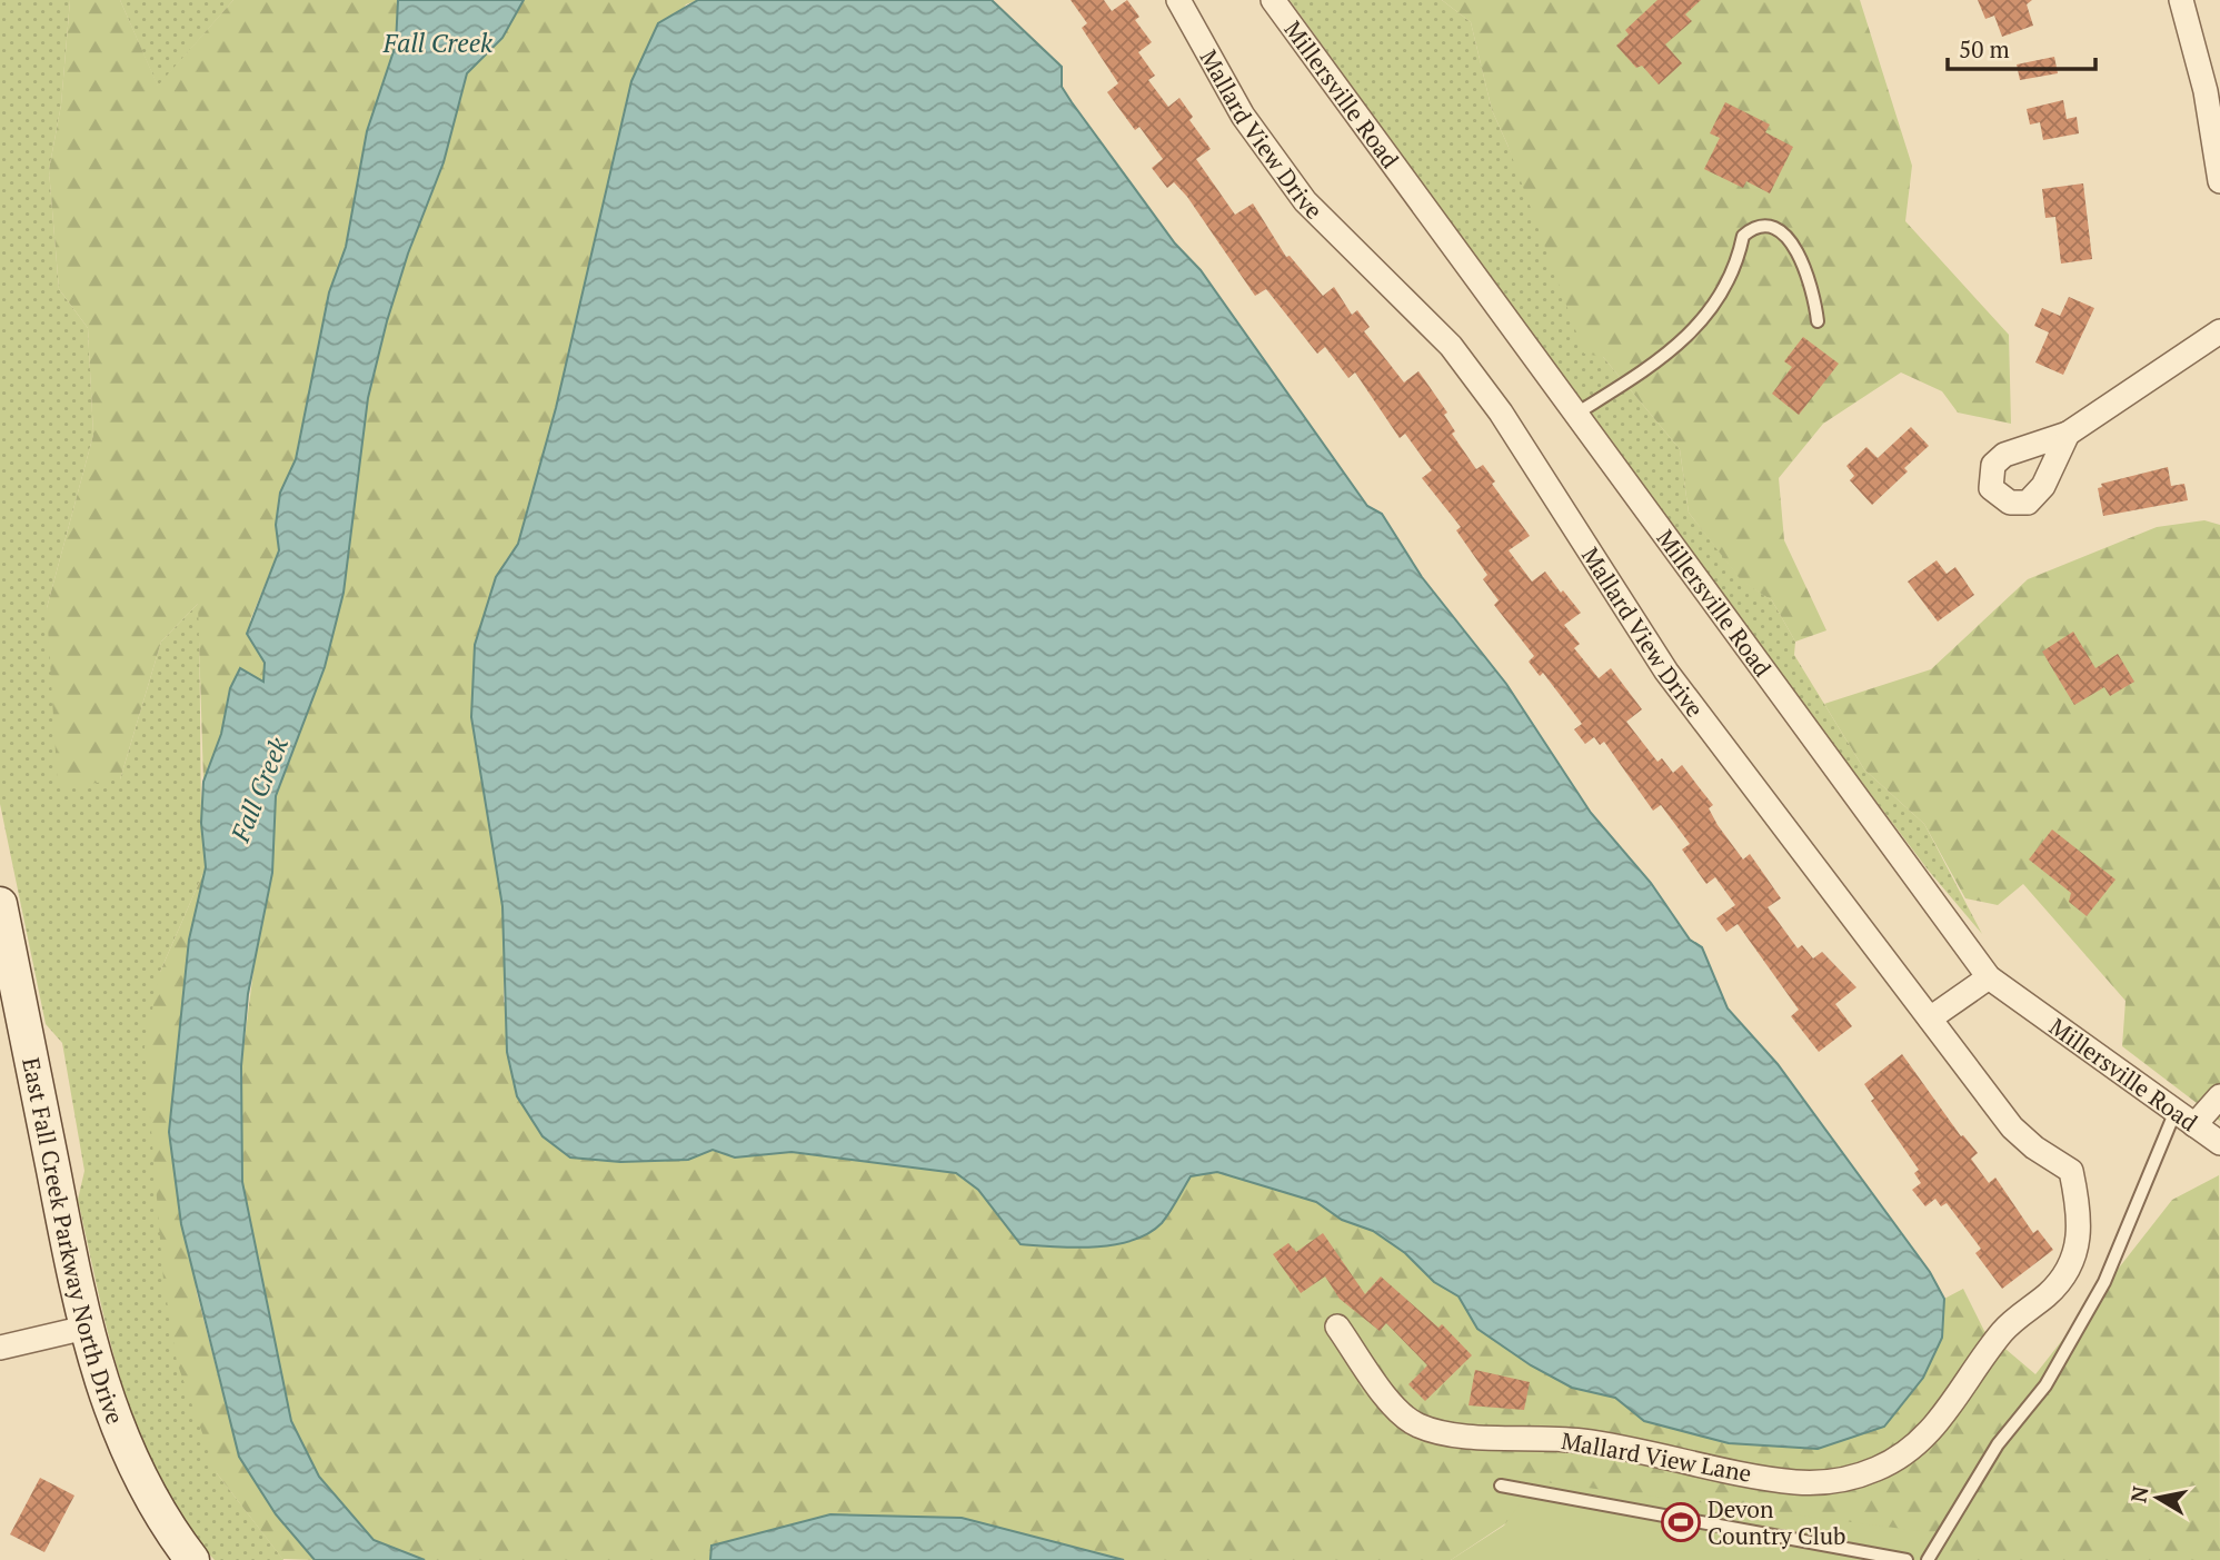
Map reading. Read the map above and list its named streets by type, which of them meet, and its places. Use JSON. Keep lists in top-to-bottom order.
{
  "streets": {
    "main road": ["East Fall Creek Parkway North Drive"],
    "street": ["Millersville Road", "Mallard View Drive", "Mallard View Lane"]
  },
  "crossings": [
    ["Mallard View Drive", "Mallard View Lane"]
  ],
  "water": ["Fall Creek"],
  "places": {
    "sports": ["Devon Country Club"]
  },
  "scale_bar": "50 m",
  "north": "left"
}
